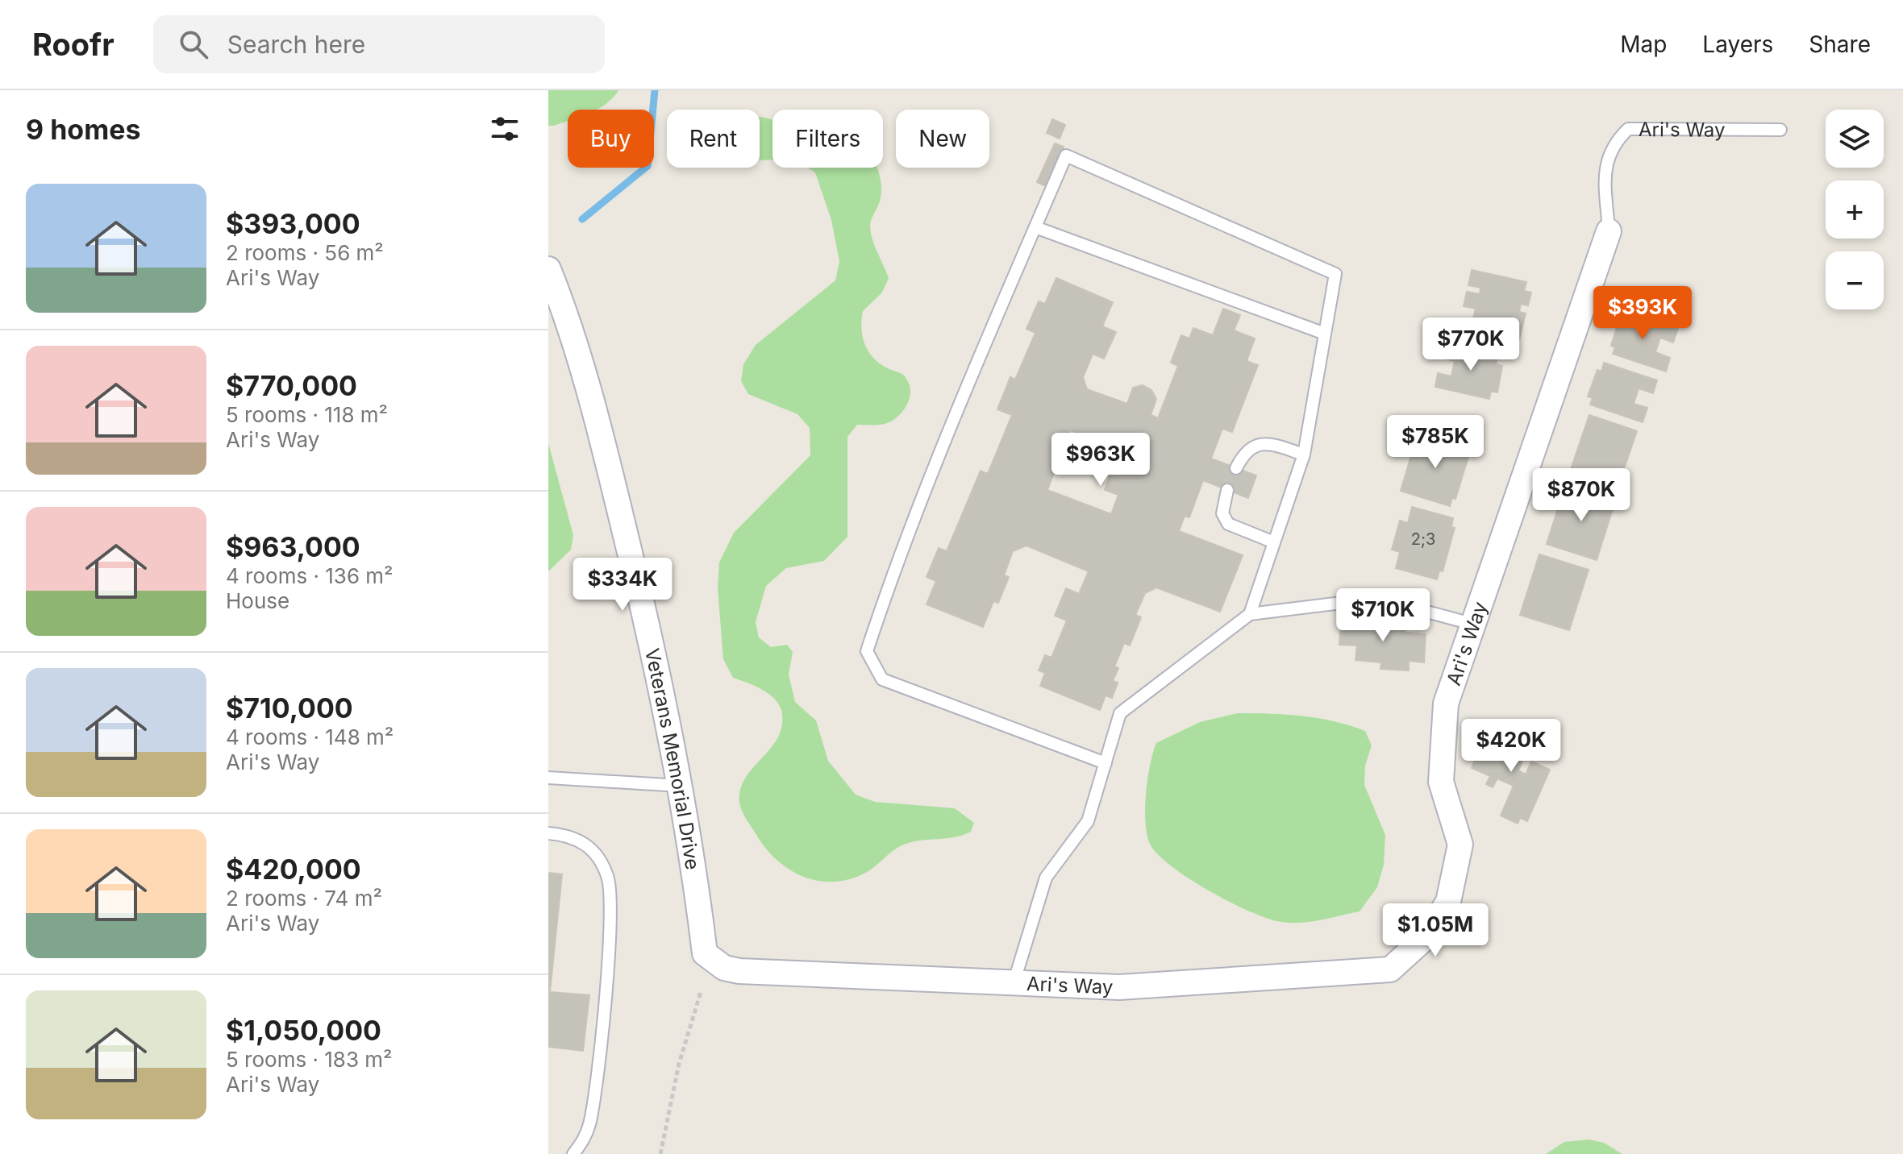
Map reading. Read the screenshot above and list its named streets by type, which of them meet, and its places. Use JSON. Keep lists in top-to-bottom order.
{
  "streets": {
    "street": ["Ari's Way", "Veterans Memorial Drive"]
  },
  "crossings": [
    ["Ari's Way", "Veterans Memorial Drive"]
  ],
  "house_numbers": ["2;3"],
  "page": {
    "header": "Roofr",
    "search": "Search here",
    "nav": ["Map", "Layers", "Share"],
    "heading": "9 homes",
    "map_buttons": ["+", "−"],
    "chip": [
      "Buy",
      "Rent",
      "Filters",
      "New"
    ],
    "list": [
      {
        "name": "$393,000",
        "note": "2 rooms · 56 m² · Ari's Way"
      },
      {
        "name": "$770,000",
        "note": "5 rooms · 118 m² · Ari's Way"
      },
      {
        "name": "$963,000",
        "note": "4 rooms · 136 m² · House"
      },
      {
        "name": "$710,000",
        "note": "4 rooms · 148 m² · Ari's Way"
      },
      {
        "name": "$420,000",
        "note": "2 rooms · 74 m² · Ari's Way"
      },
      {
        "name": "$1,050,000",
        "note": "5 rooms · 183 m² · Ari's Way"
      }
    ],
    "price": [
      "$393K",
      "$770K",
      "$785K",
      "$963K",
      "$870K",
      "$334K",
      "$710K",
      "$420K",
      "$1.05M"
    ]
  }
}
